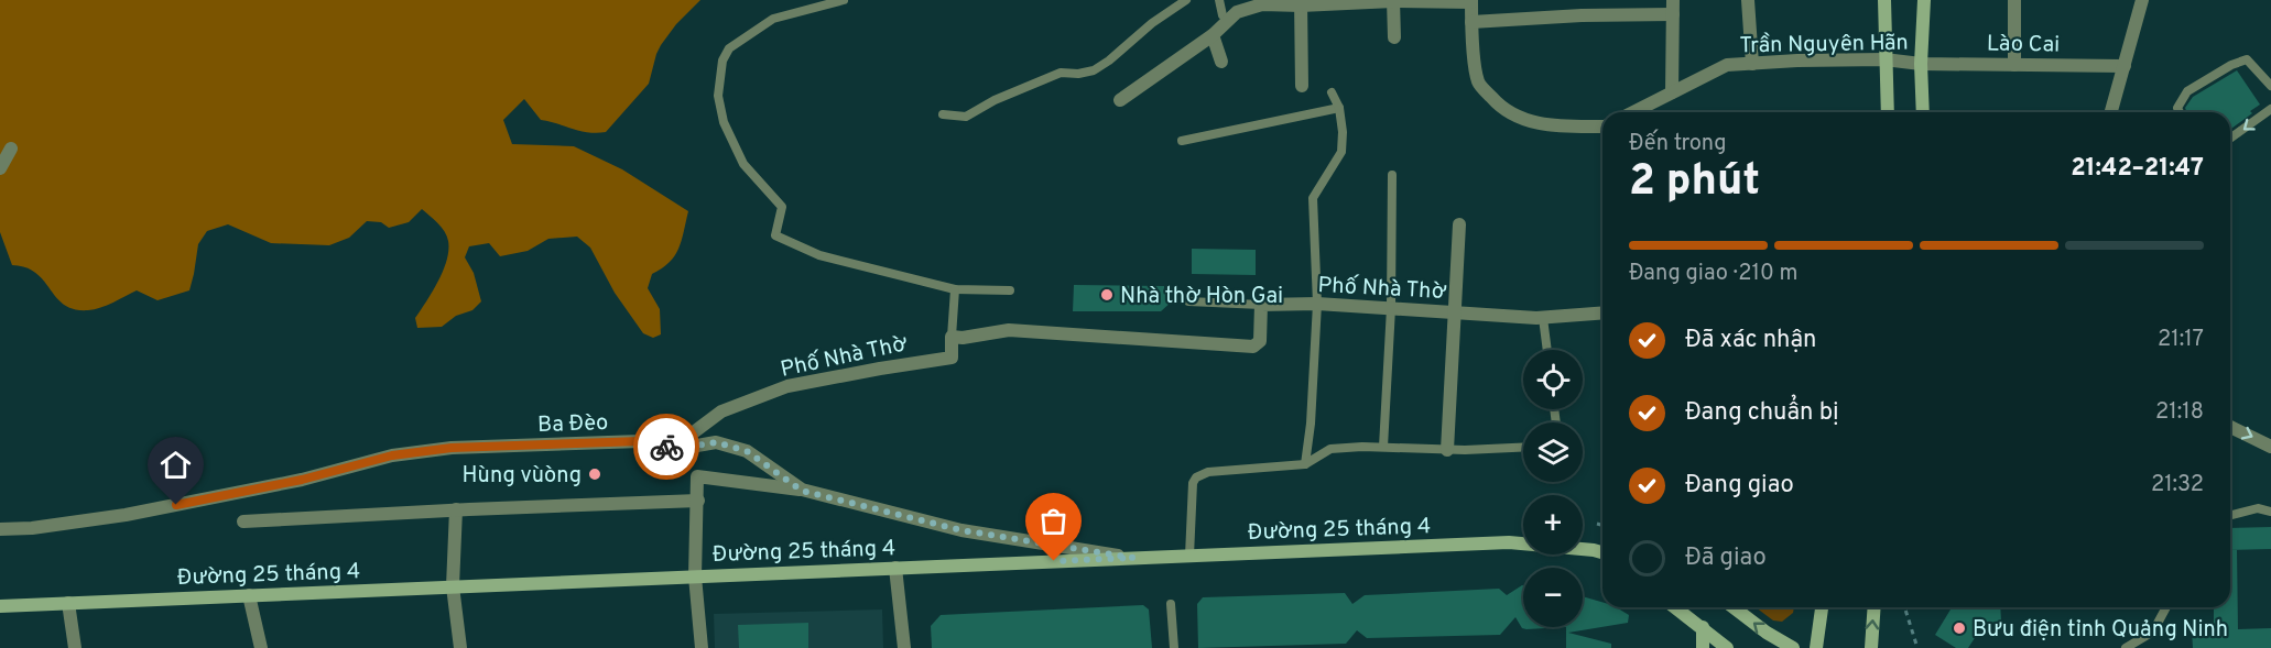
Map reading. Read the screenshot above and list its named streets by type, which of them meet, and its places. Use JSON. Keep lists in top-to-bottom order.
{
  "streets": {
    "street": [
      "Trần Nguyên Hãn",
      "Lào Cai",
      "Phố Nhà Thờ",
      "Ba Đèo",
      "Đường 25 tháng 4"
    ]
  },
  "crossings": [
    ["Trần Nguyên Hãn", "Lào Cai"],
    ["Phố Nhà Thờ", "Ba Đèo"],
    ["Ba Đèo", "Đường 25 tháng 4"]
  ],
  "places": ["Nhà thờ Hòn Gai", "Hùng vùòng", "Bưu điện tỉnh Quảng Ninh"],
  "page": {
    "heading": ["2 phút", "Đến trong", "21:42–21:47"],
    "bar": "Đang giao · 210 m",
    "list": [
      ["Đã xác nhận", "21:17"],
      ["Đang chuẩn bị", "21:18"],
      ["Đang giao", "21:32"],
      "Đã giao"
    ],
    "map_buttons": ["+", "−"]
  }
}
